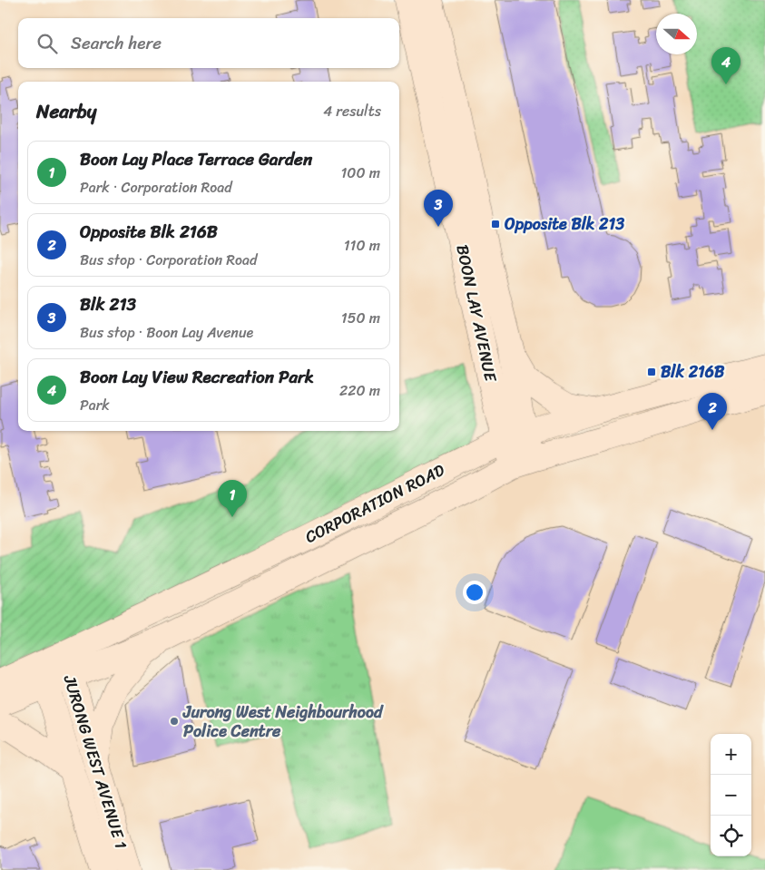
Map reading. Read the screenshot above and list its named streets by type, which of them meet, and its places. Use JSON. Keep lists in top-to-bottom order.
{
  "streets": {
    "main road": ["BOON LAY AVENUE", "CORPORATION ROAD", "JURONG WEST AVENUE 1"]
  },
  "crossings": [
    ["BOON LAY AVENUE", "CORPORATION ROAD"],
    ["CORPORATION ROAD", "JURONG WEST AVENUE 1"]
  ],
  "places": {
    "transit": ["Opposite Blk 213", "Blk 216B"],
    "other": ["Jurong West Neighbourhood Police Centre"]
  },
  "north": "right",
  "page": {
    "search": "Search here",
    "pins": [
      "4",
      "3",
      "2",
      "1"
    ],
    "heading": ["Nearby", "4 results"],
    "list": [
      {
        "mark": "1",
        "name": "Boon Lay Place Terrace Garden",
        "note": "Park · Corporation Road",
        "value": "100 m"
      },
      {
        "mark": "2",
        "name": "Opposite Blk 216B",
        "note": "Bus stop · Corporation Road",
        "value": "110 m"
      },
      {
        "mark": "3",
        "name": "Blk 213",
        "note": "Bus stop · Boon Lay Avenue",
        "value": "150 m"
      },
      {
        "mark": "4",
        "name": "Boon Lay View Recreation Park",
        "note": "Park",
        "value": "220 m"
      }
    ],
    "map_buttons": ["+", "−"]
  }
}
